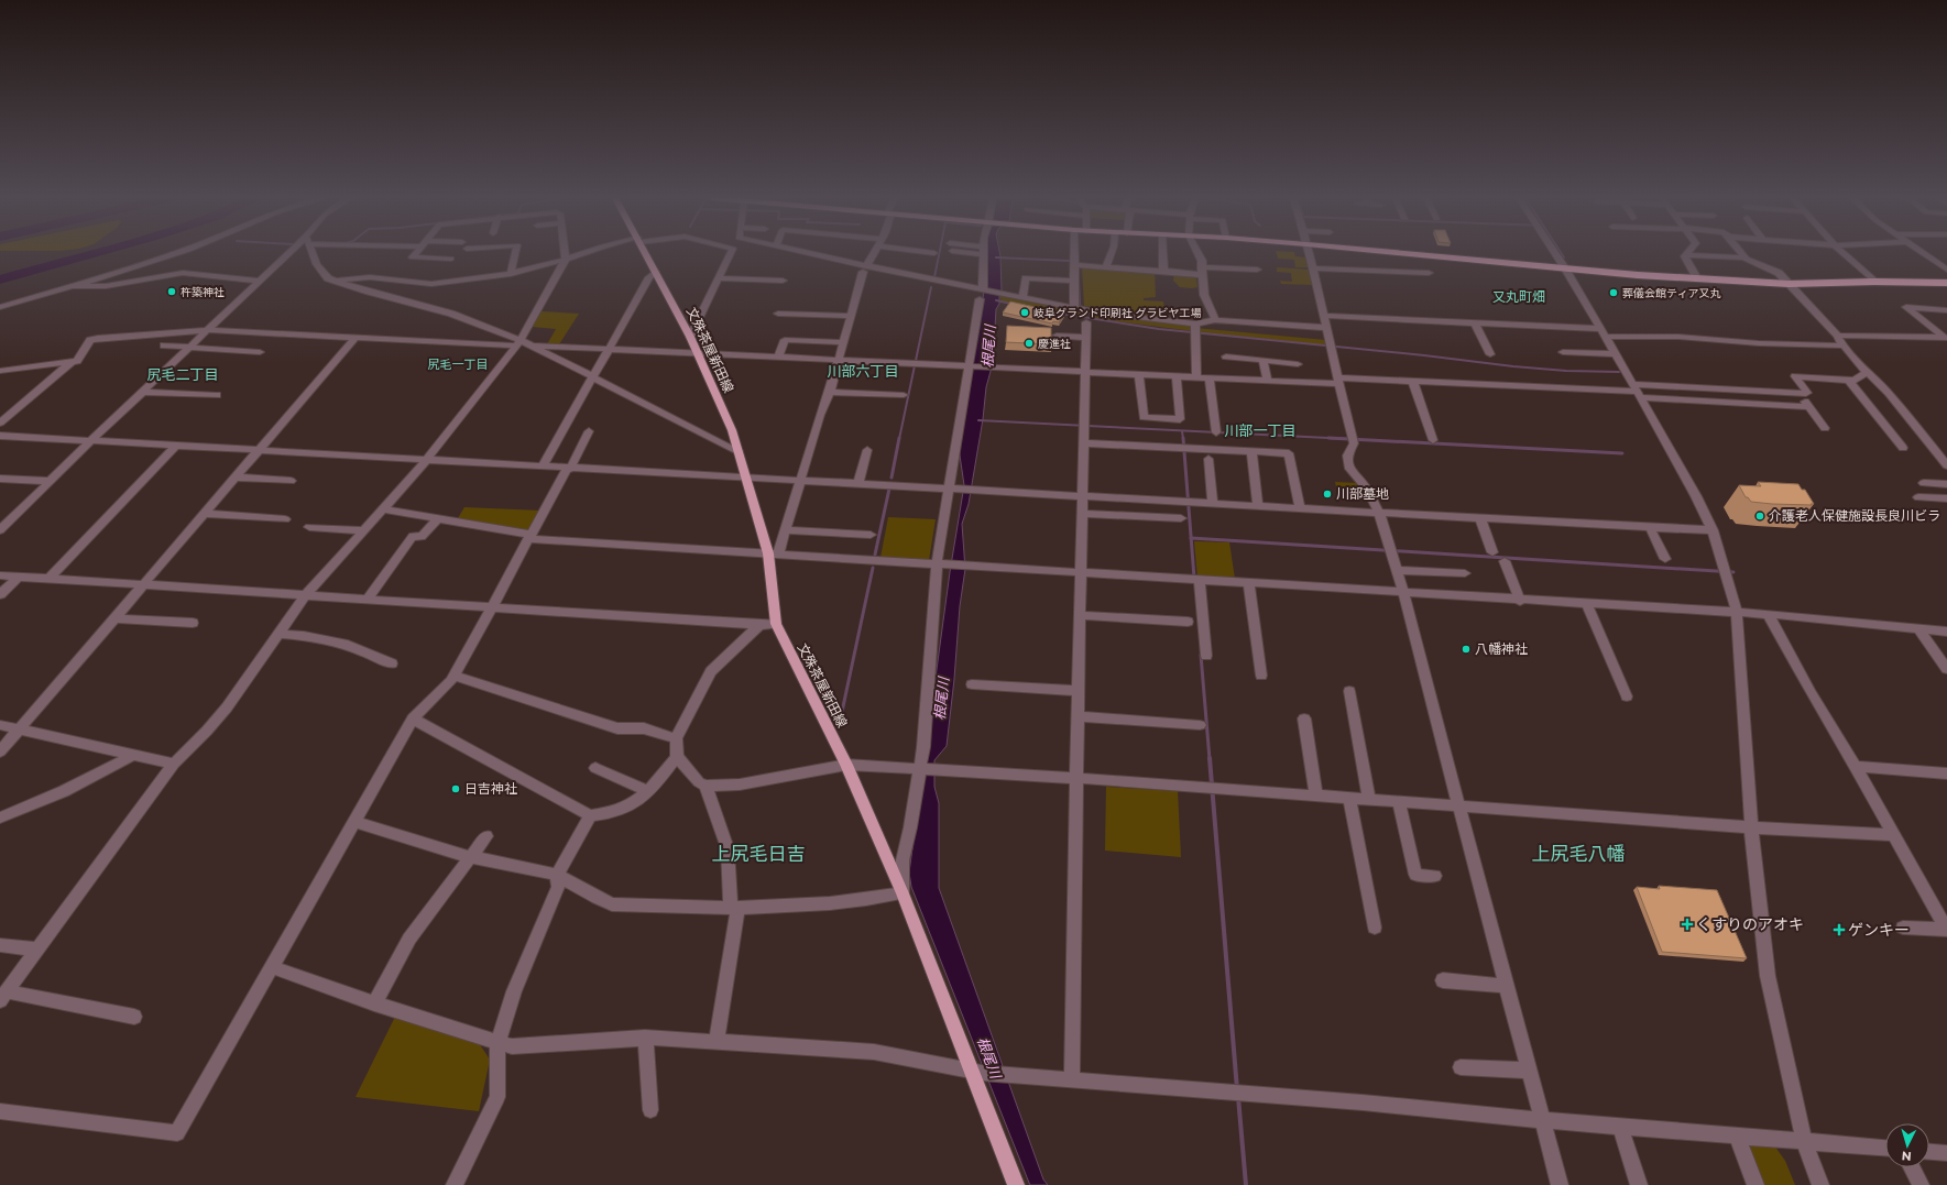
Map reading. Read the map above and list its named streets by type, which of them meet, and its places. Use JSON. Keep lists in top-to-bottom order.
{
  "streets": {
    "main road": ["文殊茶屋新田線"]
  },
  "districts": [
    "又丸町畑",
    "尻毛一丁目",
    "川部六丁目",
    "尻毛二丁目",
    "川部一丁目",
    "上尻毛日吉",
    "上尻毛八幡"
  ],
  "water": ["根尾川"],
  "places": {
    "other": [
      "杵築神社",
      "葬儀会館ティア又丸",
      "岐阜グランド印刷社 グラビヤ工場",
      "慶進社",
      "川部墓地",
      "介護老人保健施設長良川ビラ",
      "八幡神社",
      "日吉神社"
    ],
    "health": ["くすりのアオキ", "ゲンキー"]
  },
  "north": "bottom"
}
